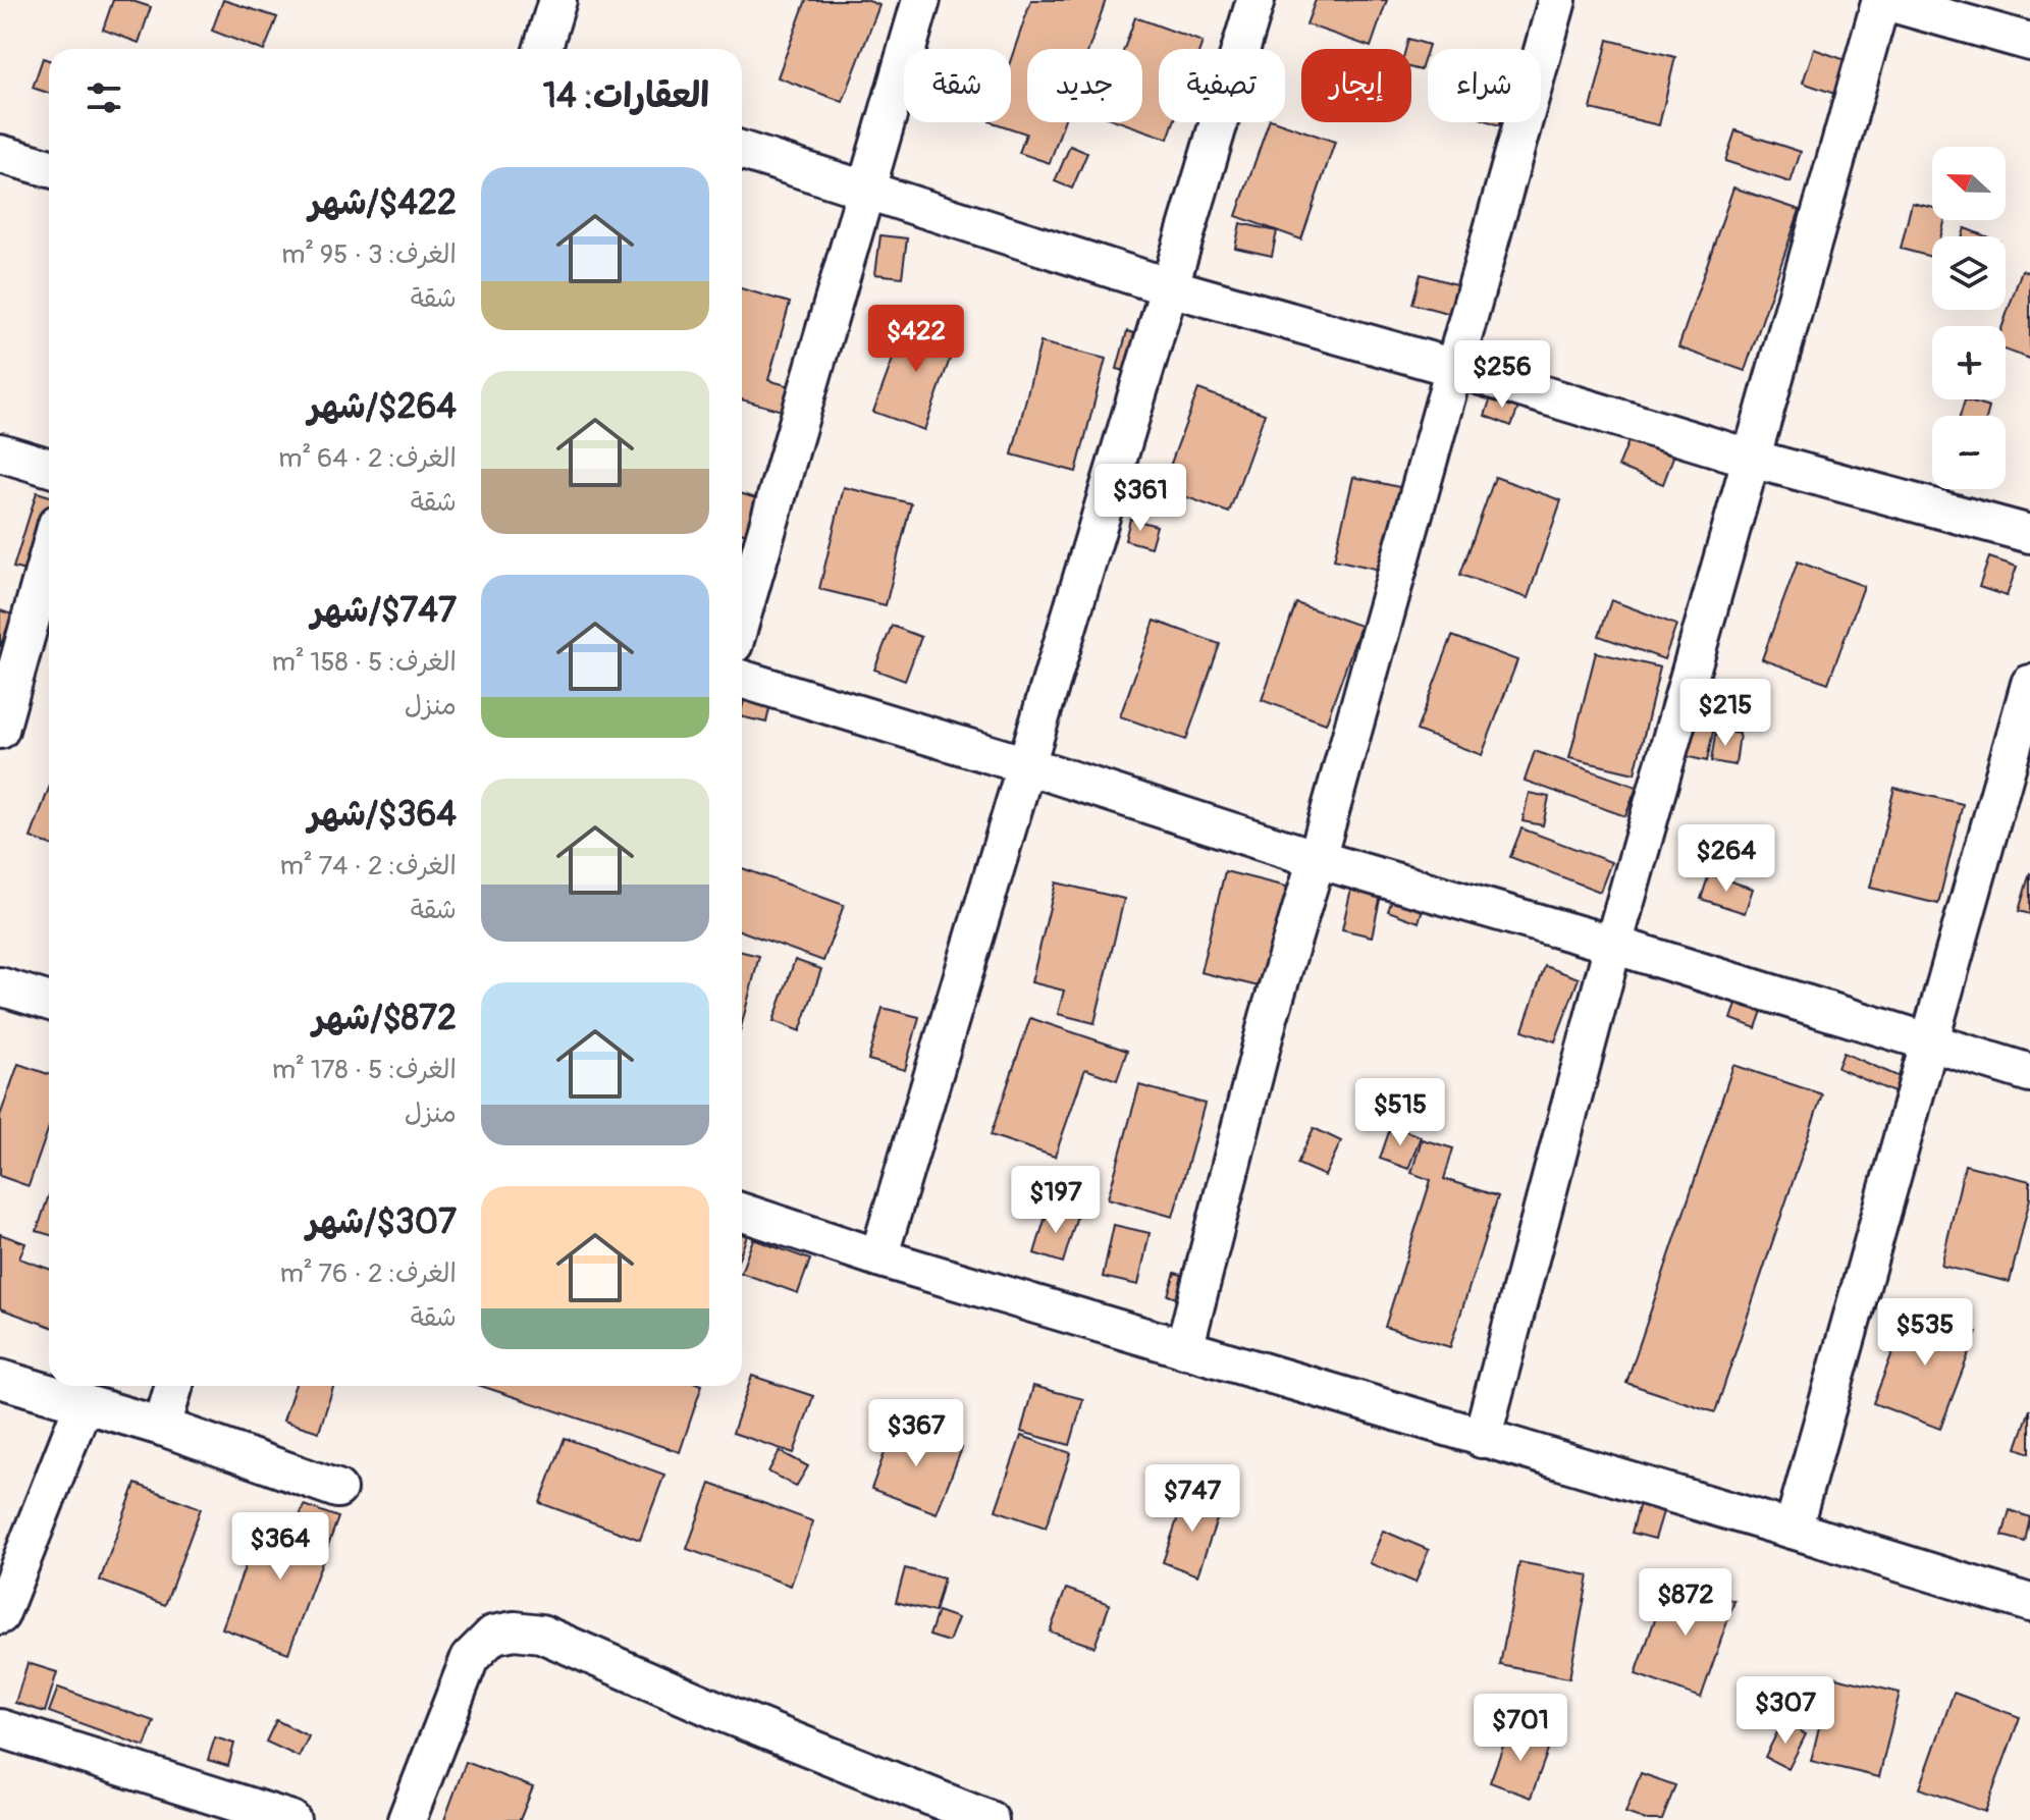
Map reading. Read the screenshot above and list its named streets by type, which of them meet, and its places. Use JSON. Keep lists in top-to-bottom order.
{
  "north": "left",
  "page": {
    "chip": [
      "شراء",
      "إيجار",
      "تصفية",
      "جديد",
      "شقة"
    ],
    "heading": "العقارات: 14",
    "map_buttons": ["+", "−"],
    "list": [
      {
        "name": "$422/شهر",
        "note": "الغرف: 3 · 95 m² · شقة"
      },
      {
        "name": "$264/شهر",
        "note": "الغرف: 2 · 64 m² · شقة"
      },
      {
        "name": "$747/شهر",
        "note": "الغرف: 5 · 158 m² · منزل"
      },
      {
        "name": "$364/شهر",
        "note": "الغرف: 2 · 74 m² · شقة"
      },
      {
        "name": "$872/شهر",
        "note": "الغرف: 5 · 178 m² · منزل"
      },
      {
        "name": "$307/شهر",
        "note": "الغرف: 2 · 76 m² · شقة"
      }
    ],
    "price": [
      "$422",
      "$256",
      "$361",
      "$215",
      "$264",
      "$515",
      "$197",
      "$535",
      "$367",
      "$747",
      "$364",
      "$872",
      "$307",
      "$701"
    ]
  }
}
